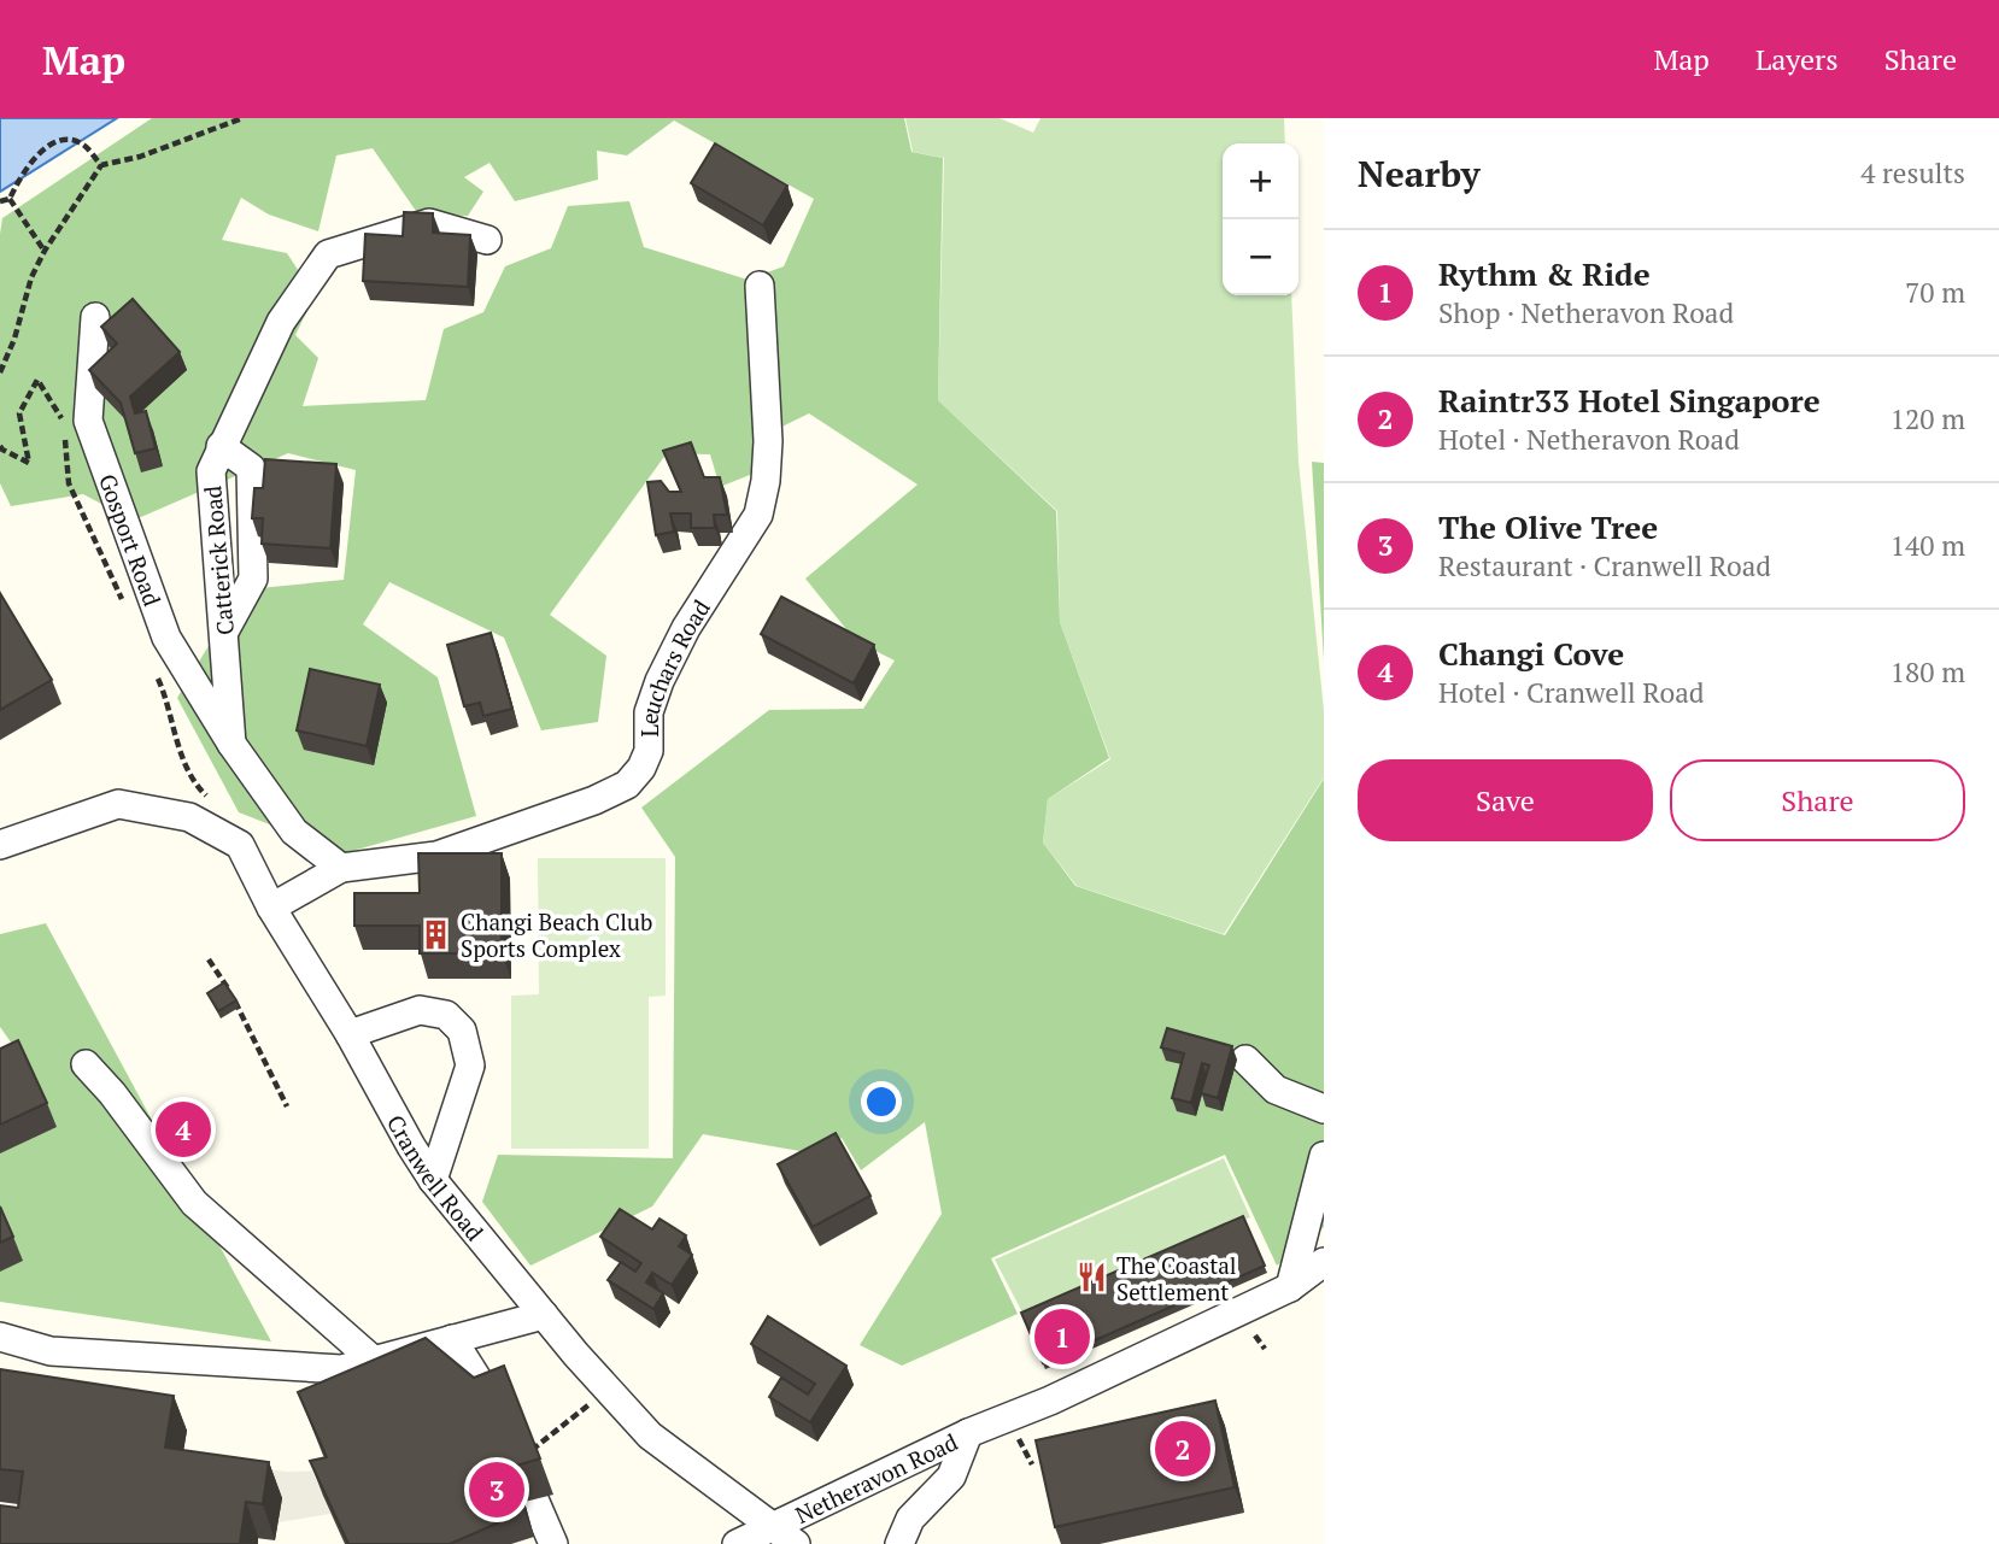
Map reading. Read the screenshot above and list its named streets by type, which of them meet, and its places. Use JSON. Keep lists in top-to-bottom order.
{
  "streets": {
    "street": [
      "Gosport Road",
      "Catterick Road",
      "Leuchars Road",
      "Cranwell Road",
      "Netheravon Road"
    ]
  },
  "crossings": [
    ["Gosport Road", "Catterick Road"],
    ["Leuchars Road", "Cranwell Road"],
    ["Cranwell Road", "Netheravon Road"]
  ],
  "places": {
    "building": ["Changi Beach Club Sports Complex"],
    "restaurant": ["The Coastal Settlement"]
  },
  "page": {
    "header": "Map",
    "nav": ["Map", "Layers", "Share"],
    "heading": ["Nearby", "4 results"],
    "map_buttons": ["+", "−"],
    "list": [
      {
        "mark": "1",
        "name": "Rythm & Ride",
        "note": "Shop · Netheravon Road",
        "value": "70 m"
      },
      {
        "mark": "2",
        "name": "Raintr33 Hotel Singapore",
        "note": "Hotel · Netheravon Road",
        "value": "120 m"
      },
      {
        "mark": "3",
        "name": "The Olive Tree",
        "note": "Restaurant · Cranwell Road",
        "value": "140 m"
      },
      {
        "mark": "4",
        "name": "Changi Cove",
        "note": "Hotel · Cranwell Road",
        "value": "180 m"
      }
    ],
    "buttons": ["Save", "Share"],
    "pins": [
      "4",
      "1",
      "2",
      "3"
    ]
  }
}
